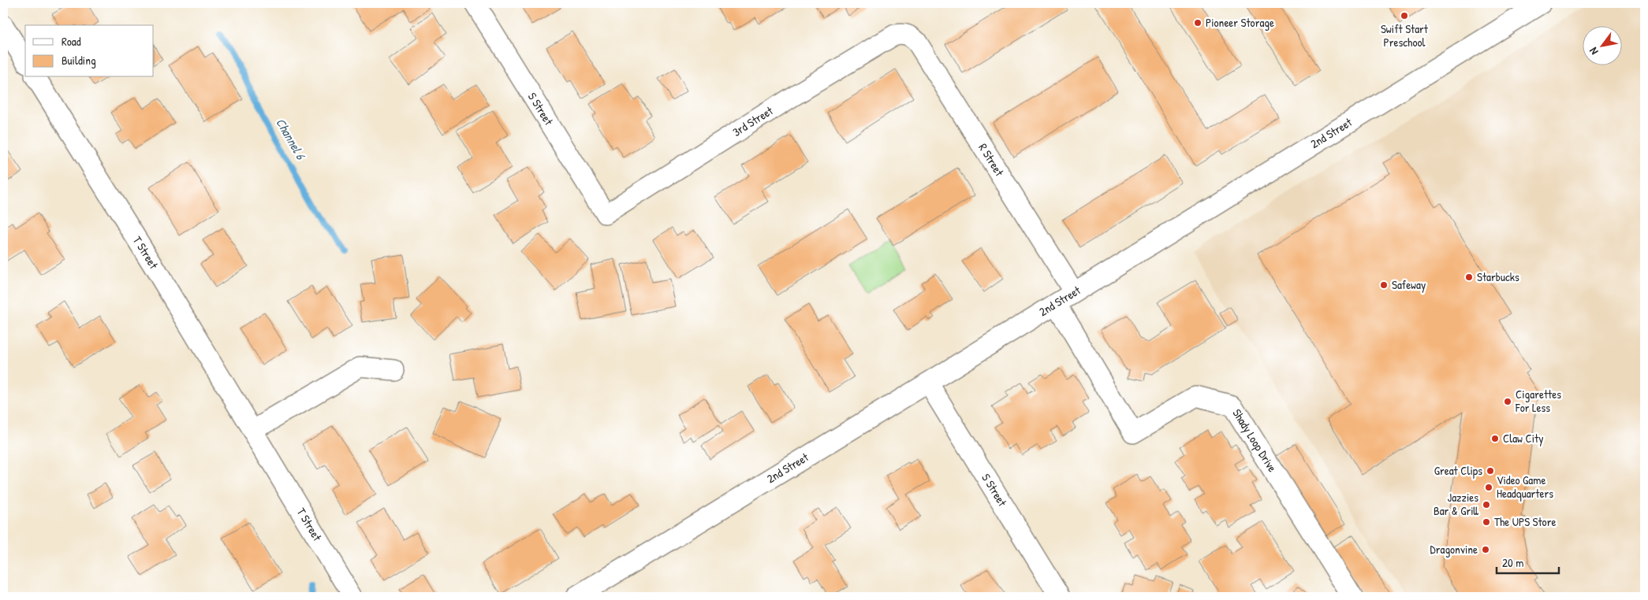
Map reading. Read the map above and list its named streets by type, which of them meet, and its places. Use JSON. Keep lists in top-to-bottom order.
{
  "streets": {
    "street": [
      "S Street",
      "3rd Street",
      "2nd Street",
      "R Street",
      "T Street",
      "Shady Loop Drive"
    ]
  },
  "crossings": [
    ["S Street", "3rd Street"],
    ["S Street", "2nd Street"],
    ["3rd Street", "R Street"],
    ["2nd Street", "R Street"],
    ["2nd Street", "Shady Loop Drive"]
  ],
  "water": ["Channel 6"],
  "places": [
    "Swift Start Preschool",
    "Pioneer Storage",
    "Starbucks",
    "Safeway",
    "Cigarettes For Less",
    "Claw City",
    "Great Clips",
    "Video Game Headquarters",
    "Jazzies Bar & Grill",
    "The UPS Store",
    "Dragonvine"
  ],
  "legend": ["Road", "Building"],
  "scale_bar": "20 m",
  "north": "bottom left"
}
